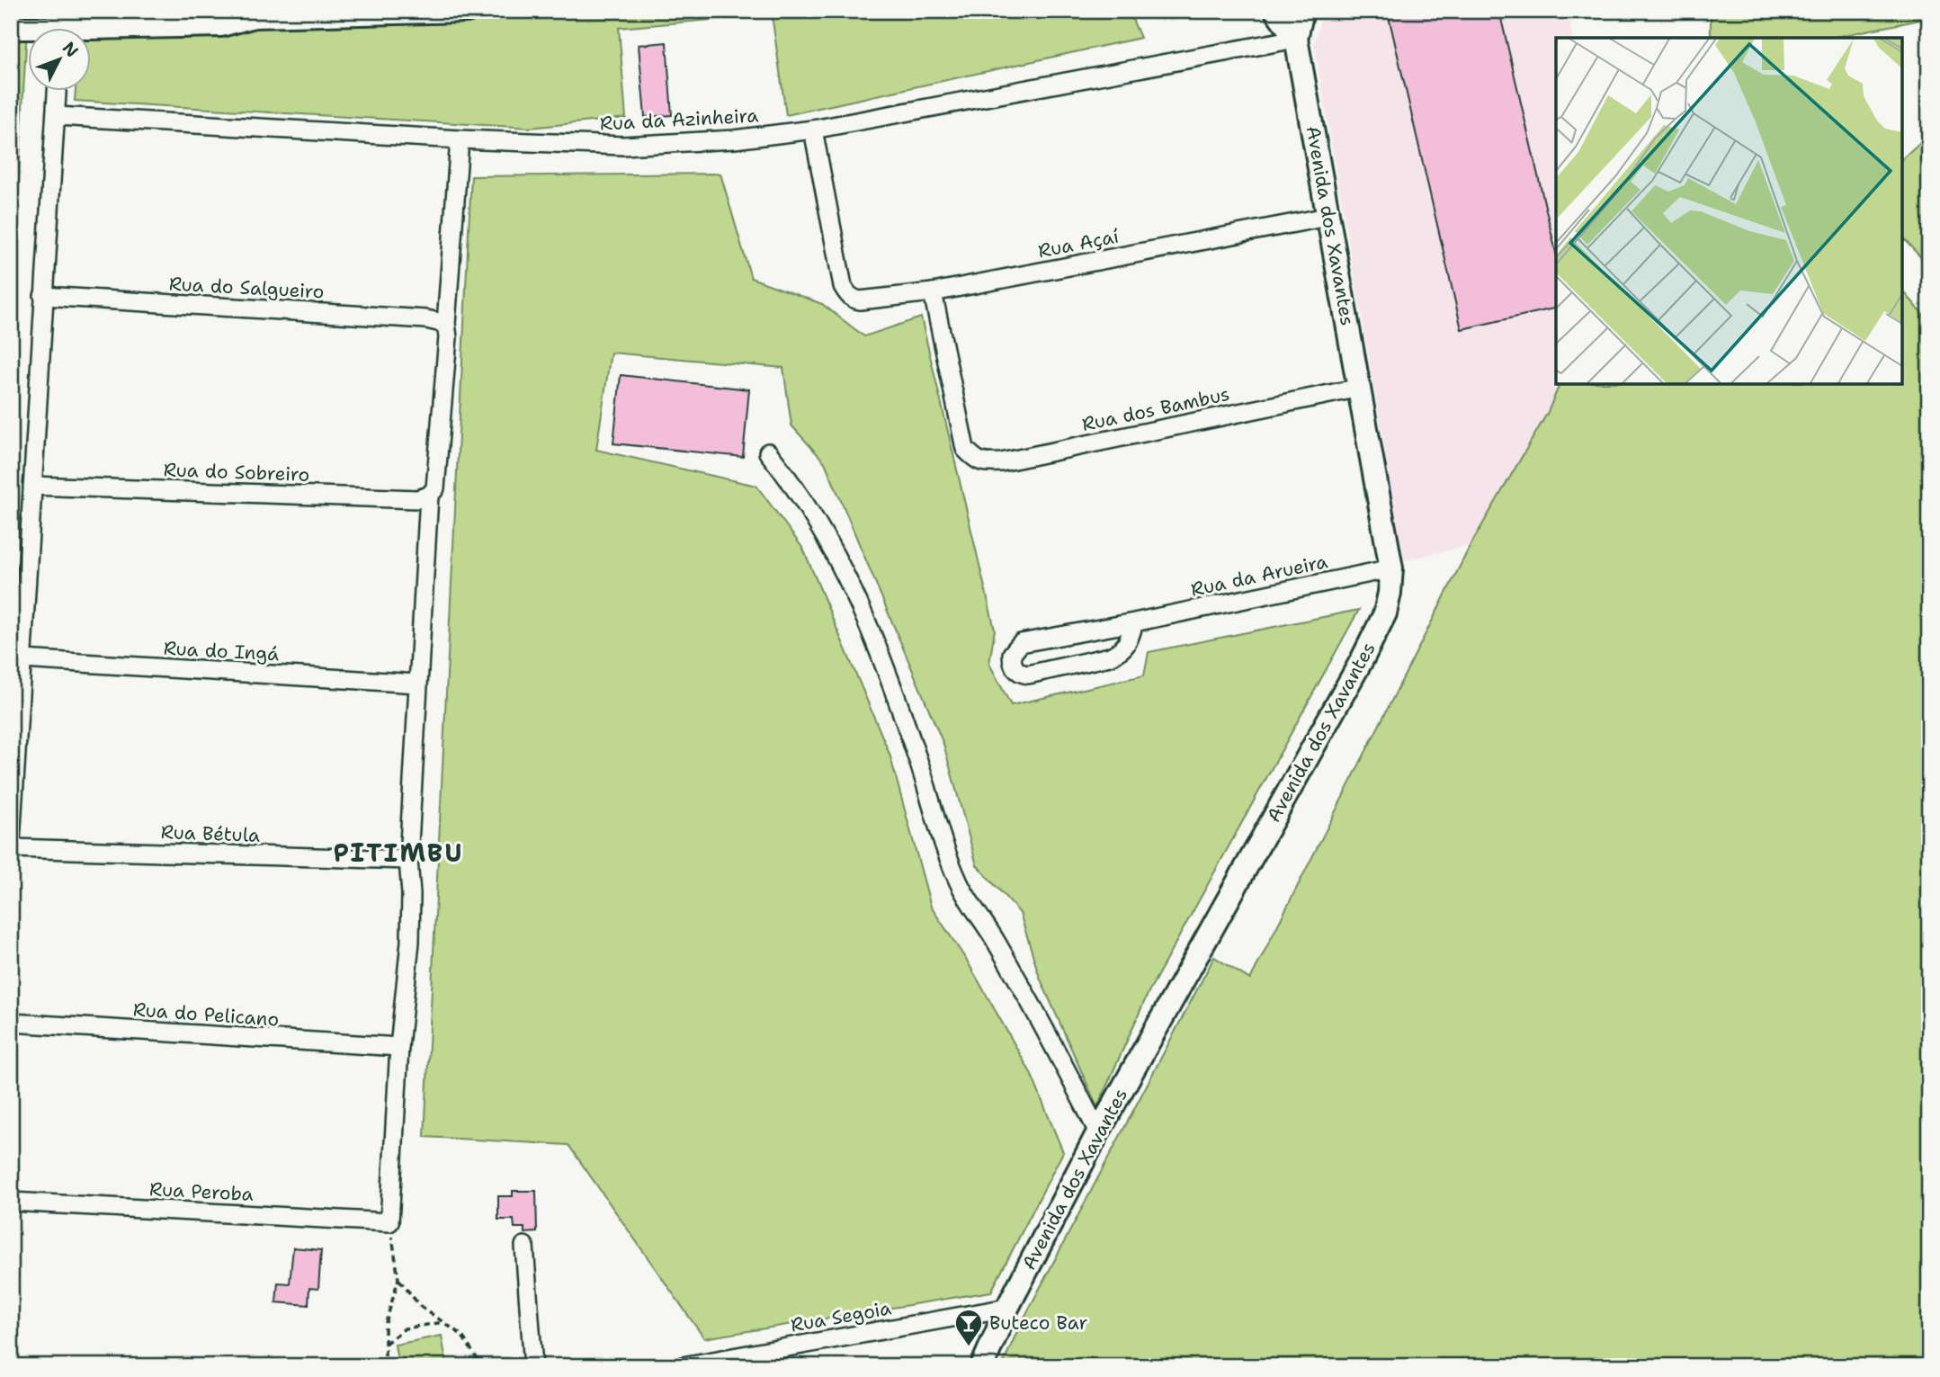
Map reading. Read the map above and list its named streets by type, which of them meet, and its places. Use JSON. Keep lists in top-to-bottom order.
{
  "streets": {
    "main road": ["Avenida dos Xavantes"],
    "street": [
      "Rua da Azinheira",
      "Rua Açaí",
      "Rua do Salgueiro",
      "Rua dos Bambus",
      "Rua do Sobreiro",
      "Rua da Arueira",
      "Rua do Ingá",
      "Rua Bétula",
      "Rua do Pelicano",
      "Rua Peroba",
      "Rua Segoia"
    ]
  },
  "crossings": [
    ["Rua da Azinheira", "Avenida dos Xavantes"],
    ["Rua da Azinheira", "Rua Açaí"],
    ["Avenida dos Xavantes", "Rua Açaí"],
    ["Avenida dos Xavantes", "Rua dos Bambus"],
    ["Avenida dos Xavantes", "Rua da Arueira"],
    ["Avenida dos Xavantes", "Rua Segoia"],
    ["Rua Açaí", "Rua dos Bambus"]
  ],
  "districts": ["PITIMBU"],
  "places": {
    "bar": ["Buteco Bar"]
  },
  "north": "top right"
}
